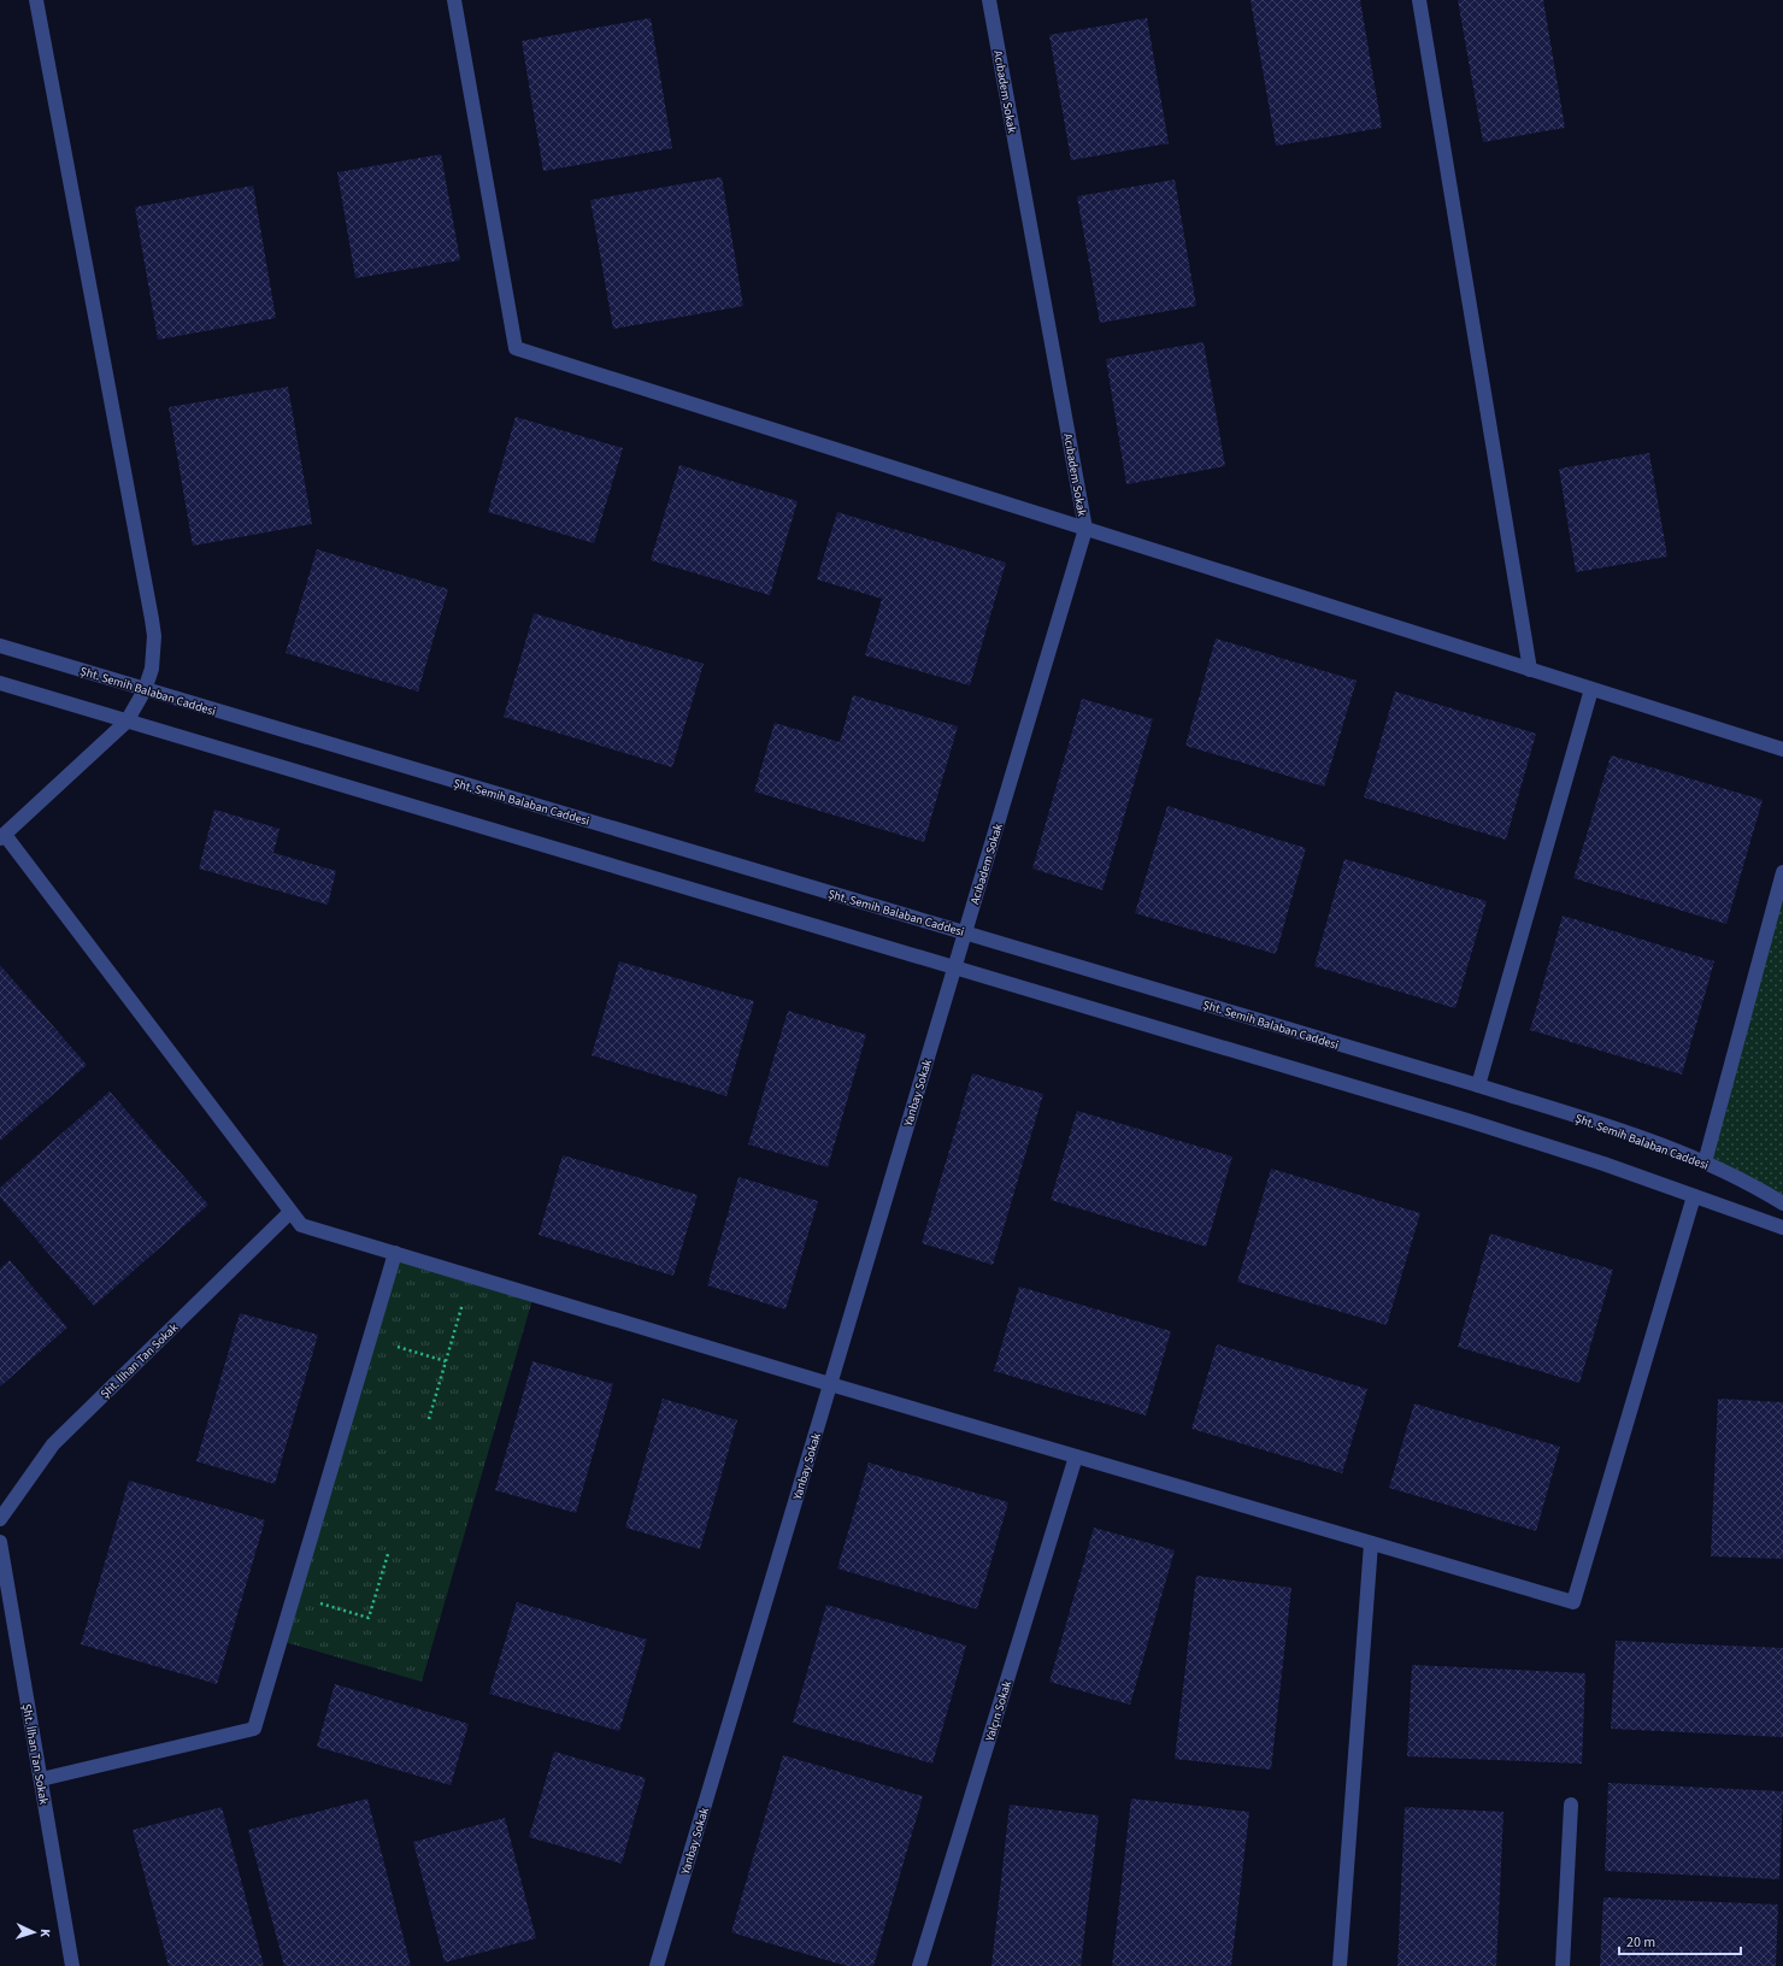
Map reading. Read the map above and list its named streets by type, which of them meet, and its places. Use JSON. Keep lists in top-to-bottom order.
{
  "streets": {
    "street": [
      "Acıbadem Sokak",
      "Şht. Semih Balaban Caddesi",
      "Yanbay Sokak",
      "Şht. İlhan Tan Sokak",
      "Yalçın Sokak"
    ]
  },
  "crossings": [
    ["Acıbadem Sokak", "Şht. Semih Balaban Caddesi"],
    ["Acıbadem Sokak", "Yanbay Sokak"]
  ],
  "scale_bar": "20 m",
  "north": "right"
}
